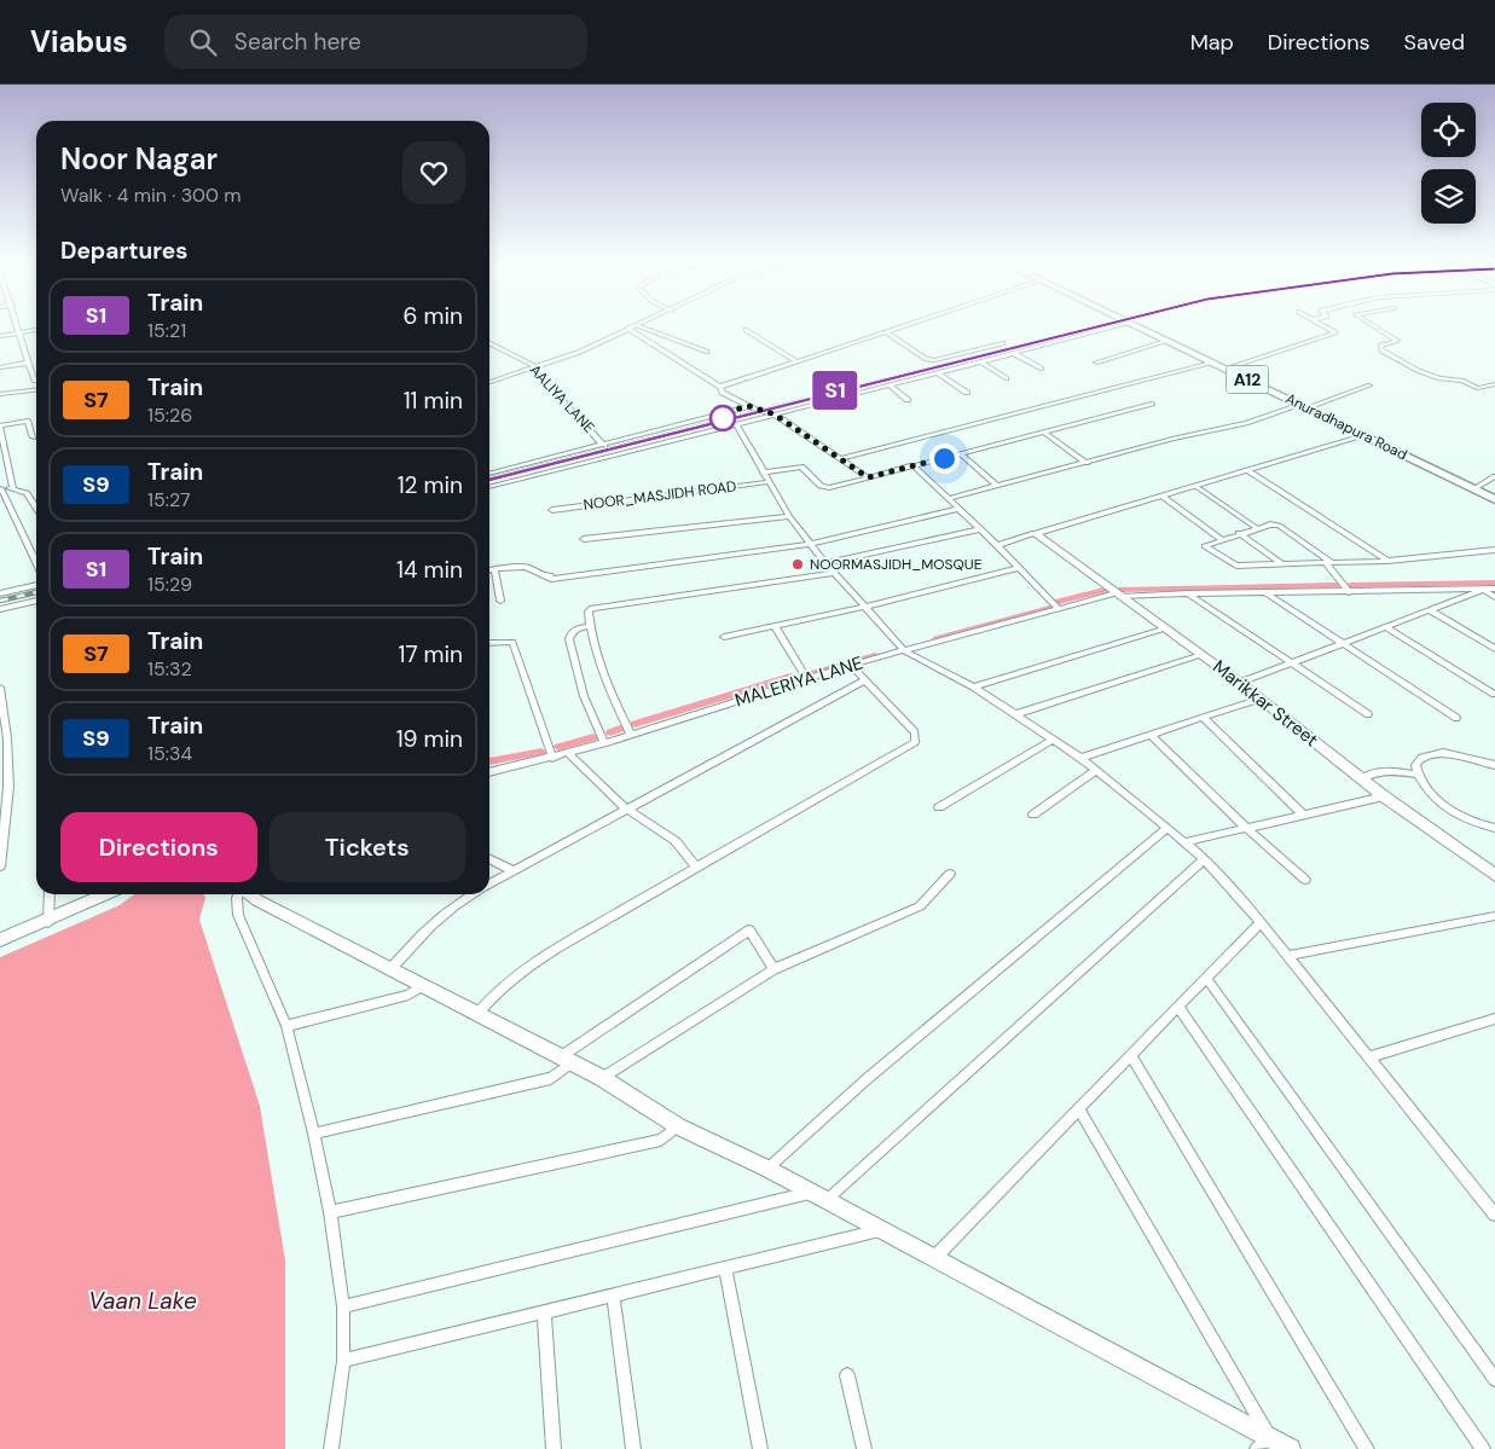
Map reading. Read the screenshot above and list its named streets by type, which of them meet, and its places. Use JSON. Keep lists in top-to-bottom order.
{
  "streets": {
    "highway": ["A12", "Anuradhapura Road"],
    "street": [
      "AALIYA LANE",
      "NOOR_MASJIDH ROAD",
      "MALERIYA LANE",
      "Marikkar Street"
    ]
  },
  "crossings": [
    ["NOOR_MASJIDH ROAD", "MALERIYA LANE"],
    ["MALERIYA LANE", "Marikkar Street"]
  ],
  "water": ["Vaan Lake"],
  "places": ["NOORMASJIDH_MOSQUE"],
  "page": {
    "header": "Viabus",
    "search": "Search here",
    "nav": ["Map", "Directions", "Saved"],
    "on_map": "S1",
    "heading": [
      ["Noor Nagar", "Walk · 4 min · 300 m"],
      "Departures"
    ],
    "list": [
      {
        "mark": "S1",
        "name": "Train",
        "note": "15:21",
        "value": "6 min"
      },
      {
        "mark": "S7",
        "name": "Train",
        "note": "15:26",
        "value": "11 min"
      },
      {
        "mark": "S9",
        "name": "Train",
        "note": "15:27",
        "value": "12 min"
      },
      {
        "mark": "S1",
        "name": "Train",
        "note": "15:29",
        "value": "14 min"
      },
      {
        "mark": "S7",
        "name": "Train",
        "note": "15:32",
        "value": "17 min"
      },
      {
        "mark": "S9",
        "name": "Train",
        "note": "15:34",
        "value": "19 min"
      }
    ],
    "buttons": ["Directions", "Tickets"]
  }
}
